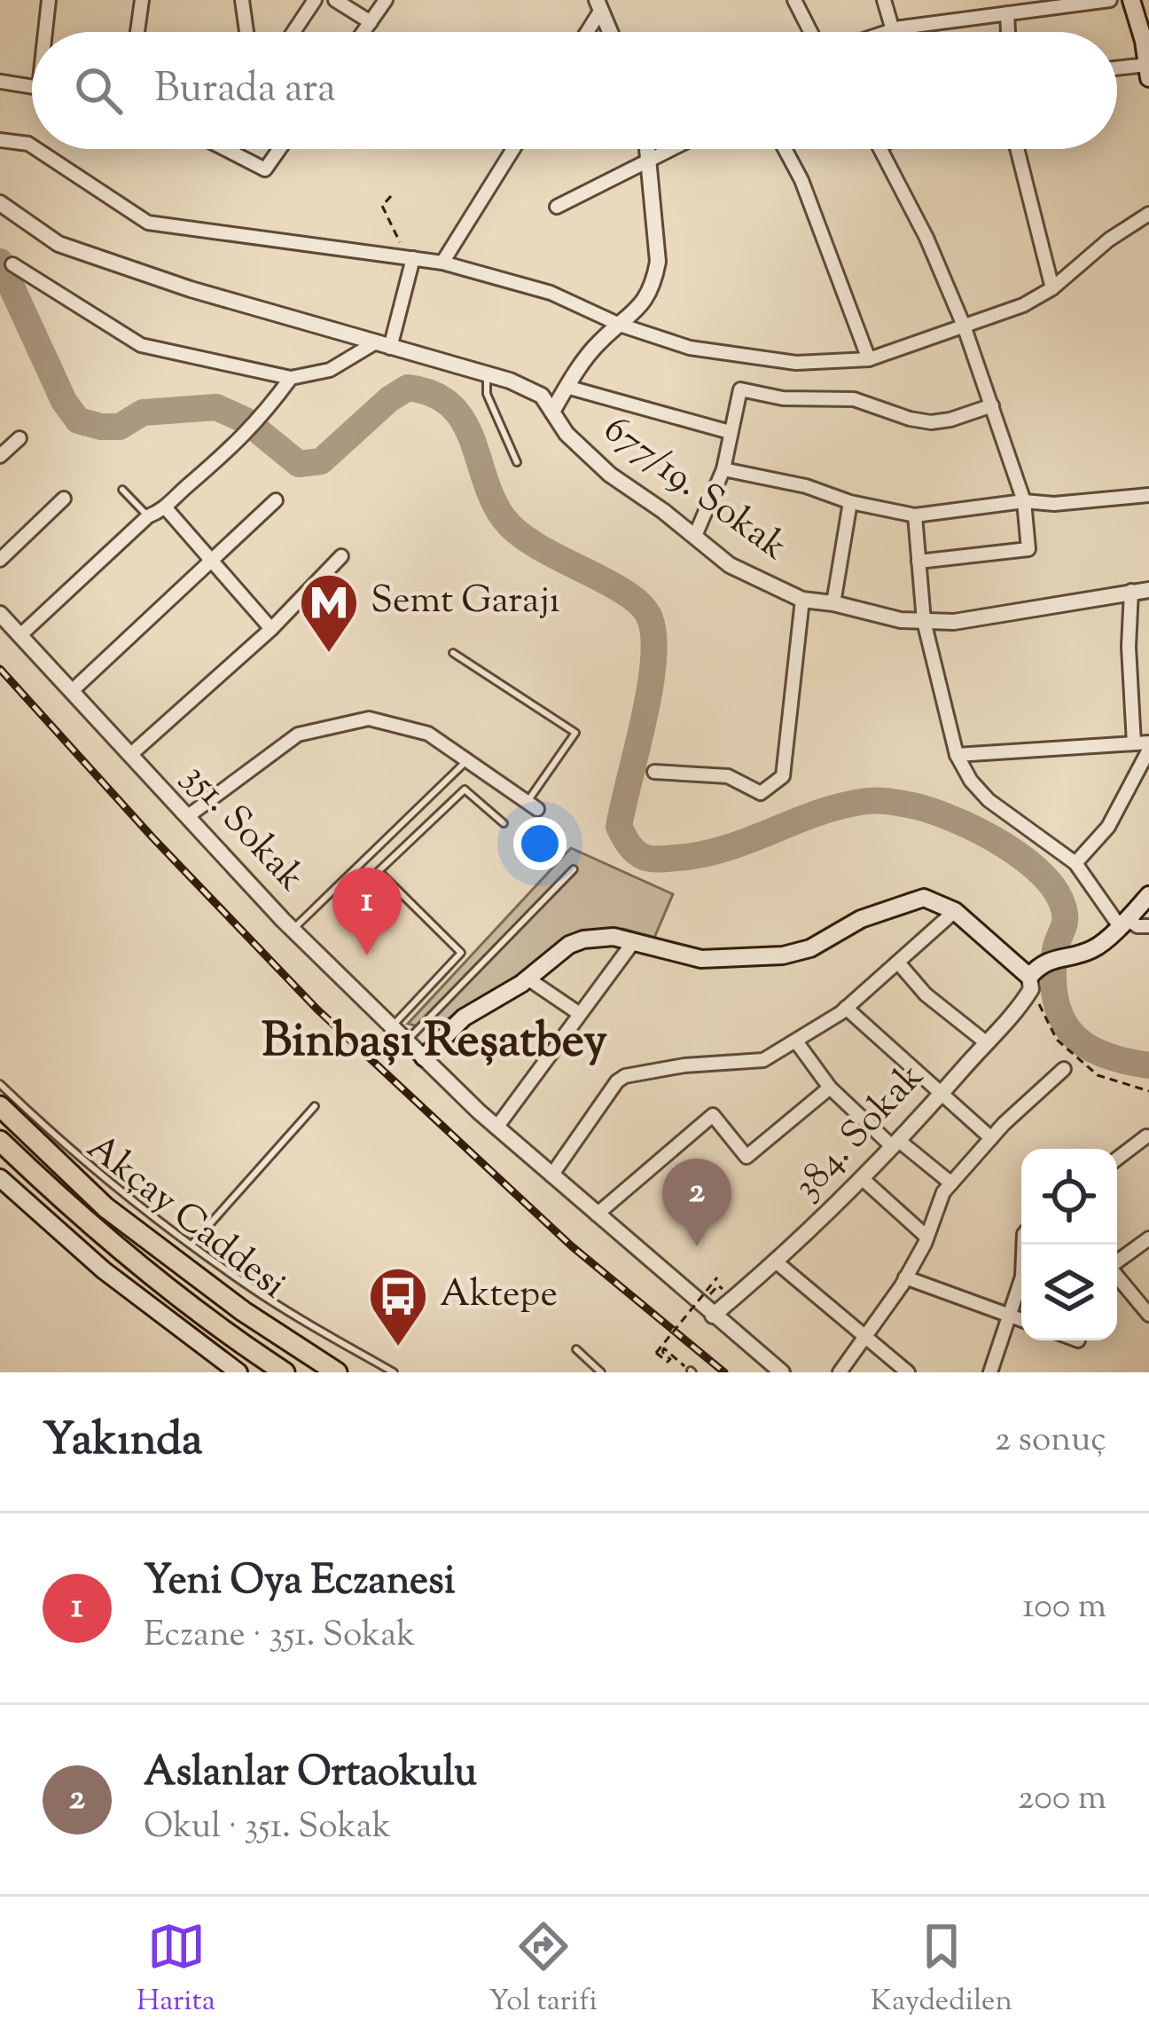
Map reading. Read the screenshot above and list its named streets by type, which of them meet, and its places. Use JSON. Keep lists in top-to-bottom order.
{
  "streets": {
    "highway": ["Akçay Caddesi"],
    "street": ["677/19. Sokak", "351. Sokak", "384. Sokak"]
  },
  "crossings": [
    ["351. Sokak", "384. Sokak"]
  ],
  "districts": ["Binbaşı Reşatbey"],
  "places": {
    "metro station": ["Semt Garajı"],
    "bus stop": ["Aktepe"]
  },
  "page": {
    "search": "Burada ara",
    "pins": ["1", "2"],
    "heading": ["Yakında", "2 sonuç"],
    "list": [
      {
        "mark": "1",
        "name": "Yeni Oya Eczanesi",
        "note": "Eczane · 351. Sokak",
        "value": "100 m"
      },
      {
        "mark": "2",
        "name": "Aslanlar Ortaokulu",
        "note": "Okul · 351. Sokak",
        "value": "200 m"
      }
    ],
    "nav": ["Harita", "Yol tarifi", "Kaydedilen"]
  }
}
